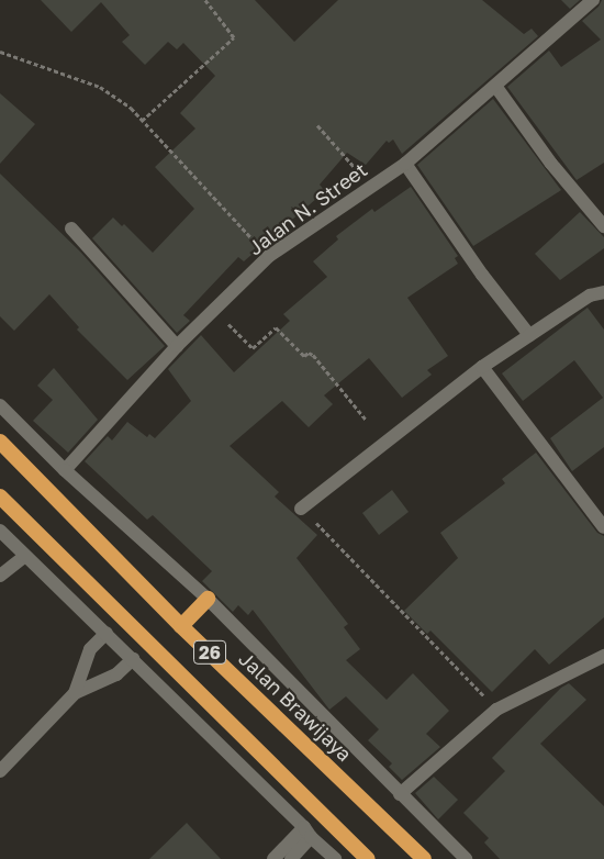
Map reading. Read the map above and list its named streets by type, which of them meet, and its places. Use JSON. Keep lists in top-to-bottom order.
{
  "streets": {
    "highway": ["26", "Jalan Brawijaya"],
    "street": ["Jalan N. Street"]
  }
}
